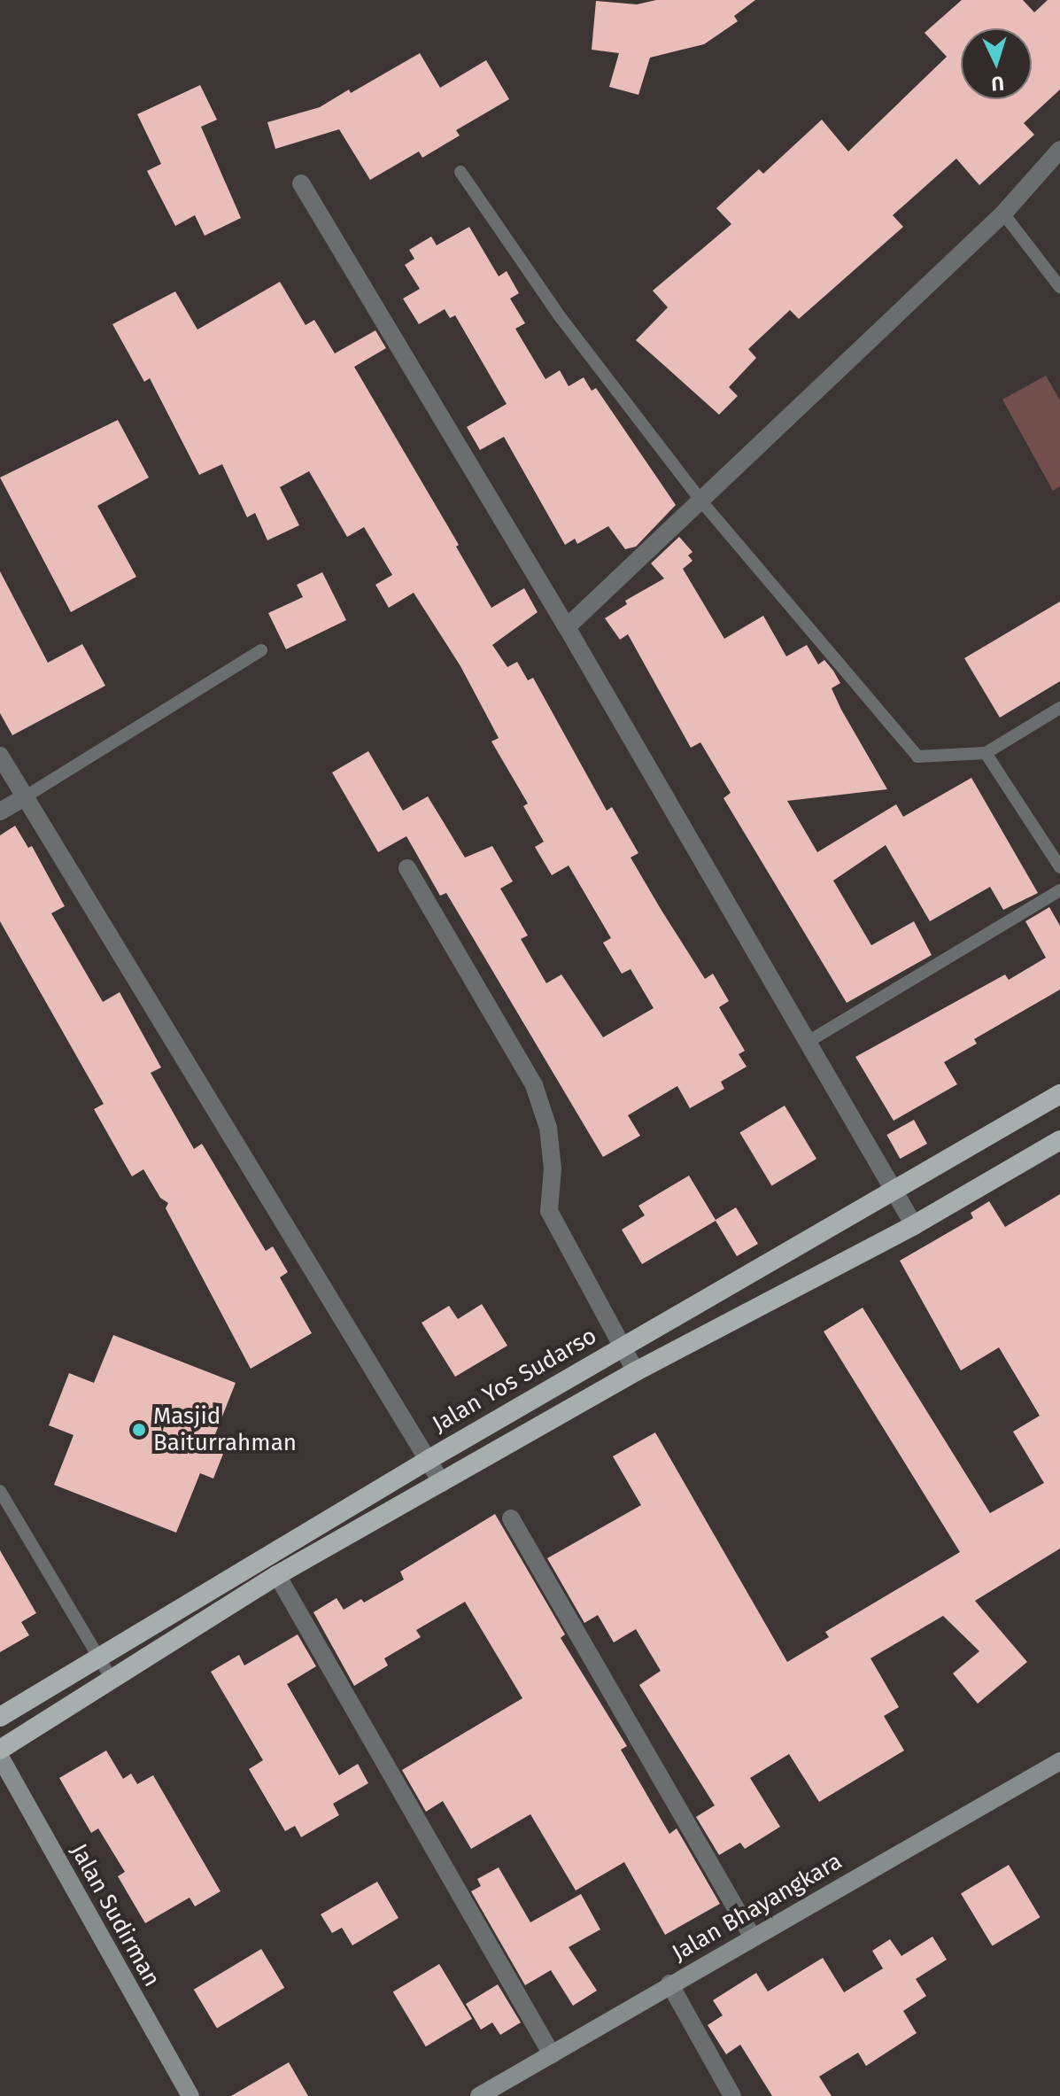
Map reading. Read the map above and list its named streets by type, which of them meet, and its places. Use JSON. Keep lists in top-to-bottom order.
{
  "streets": {
    "highway": ["Jalan Yos Sudarso"],
    "main road": ["Jalan Bhayangkara", "Jalan Sudirman"]
  },
  "places": ["Masjid Baiturrahman"],
  "north": "bottom"
}
